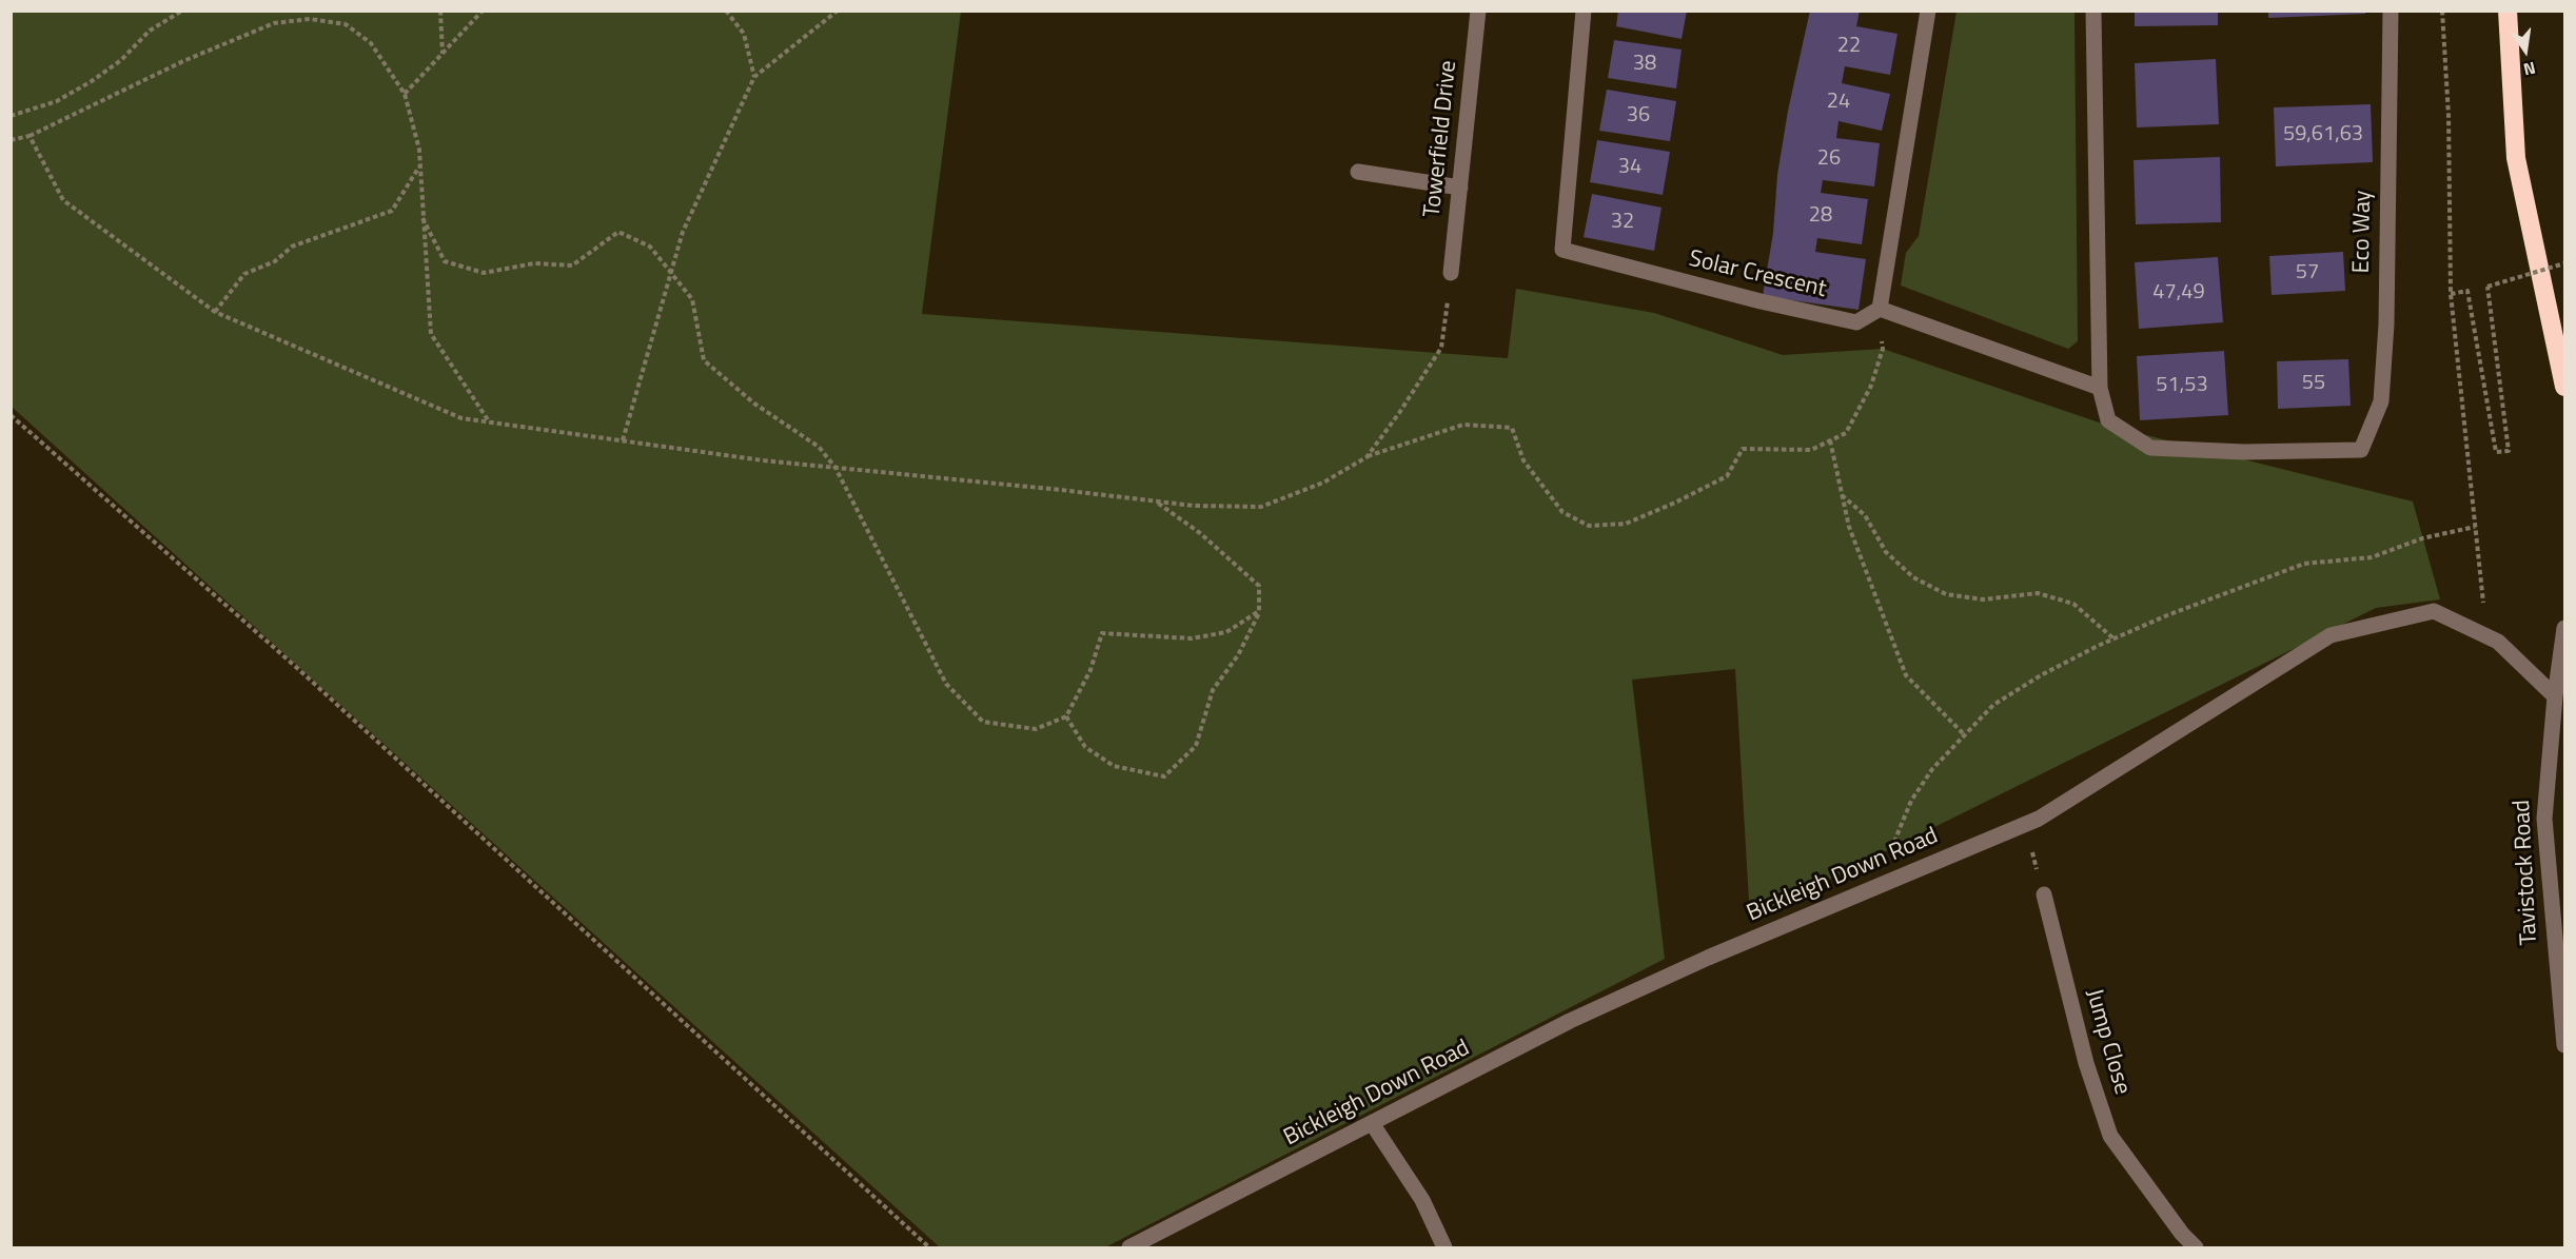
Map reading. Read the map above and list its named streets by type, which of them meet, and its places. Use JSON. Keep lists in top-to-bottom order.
{
  "streets": {
    "street": [
      "Towerfield Drive",
      "Eco Way",
      "Solar Crescent",
      "Tavistock Road",
      "Bickleigh Down Road",
      "Jump Close"
    ]
  },
  "crossings": [
    ["Tavistock Road", "Bickleigh Down Road"]
  ],
  "house_numbers": [
    "22",
    "38",
    "24",
    "36",
    "59,61,63",
    "26",
    "34",
    "28",
    "32",
    "57",
    "47,49",
    "55",
    "51,53"
  ],
  "north": "bottom"
}
